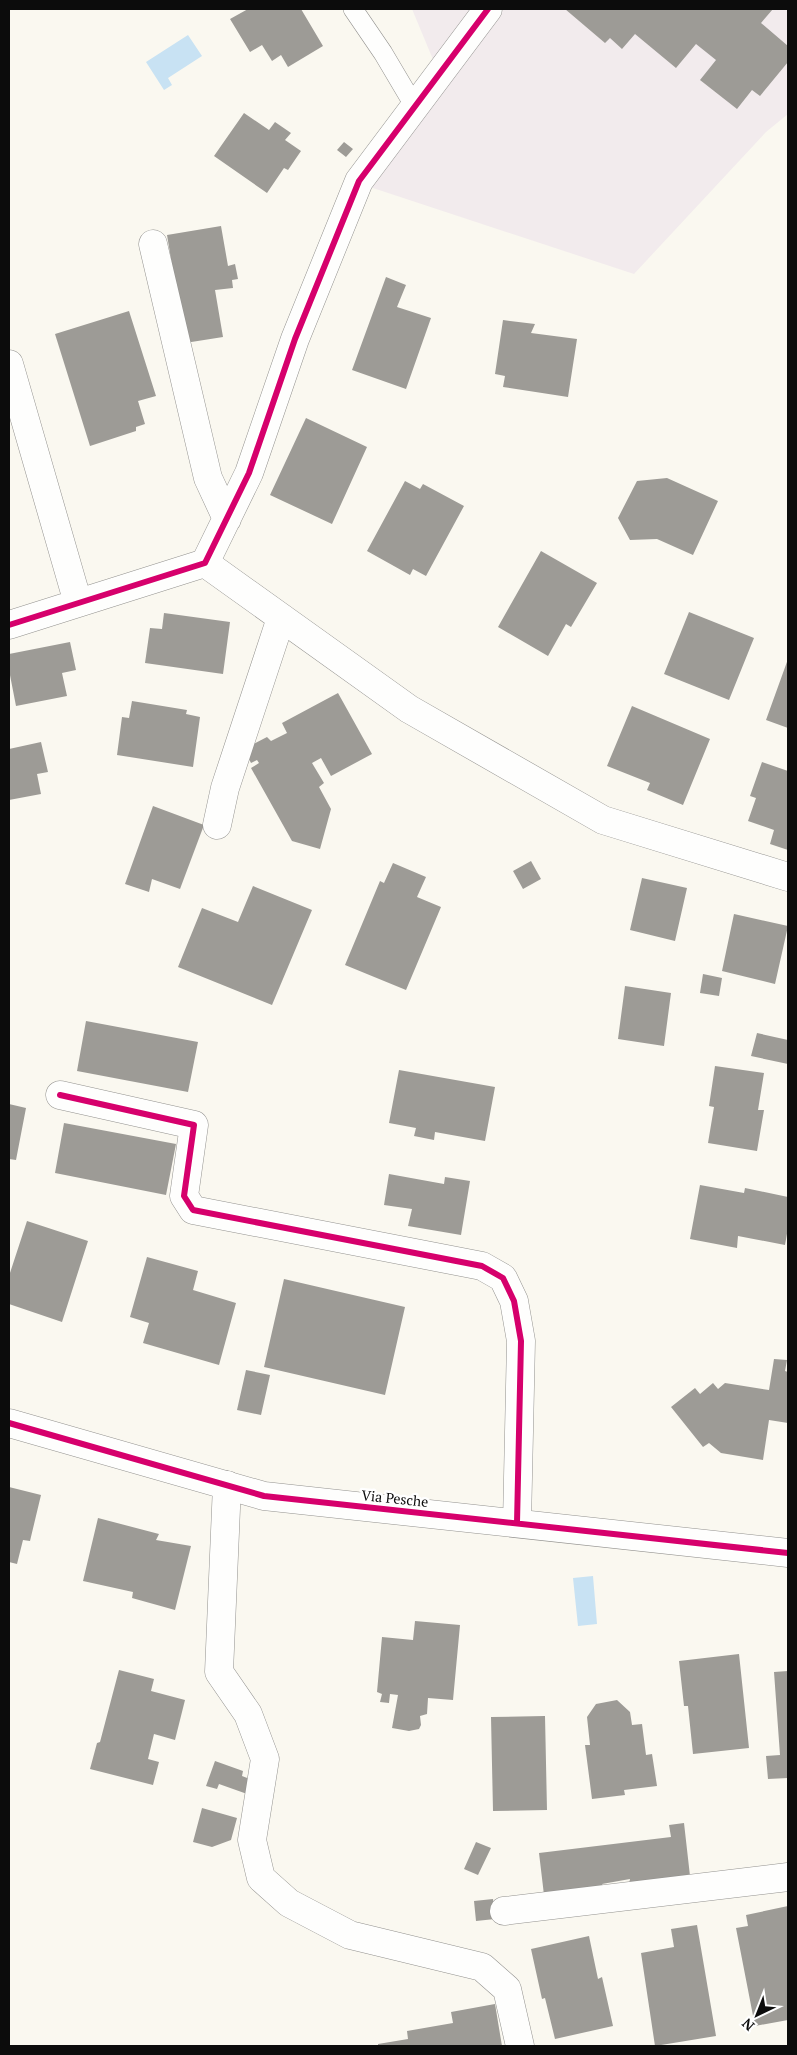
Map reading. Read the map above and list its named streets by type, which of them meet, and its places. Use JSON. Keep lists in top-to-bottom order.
{
  "streets": {
    "street": ["Via Pesche"]
  },
  "north": "bottom left"
}
